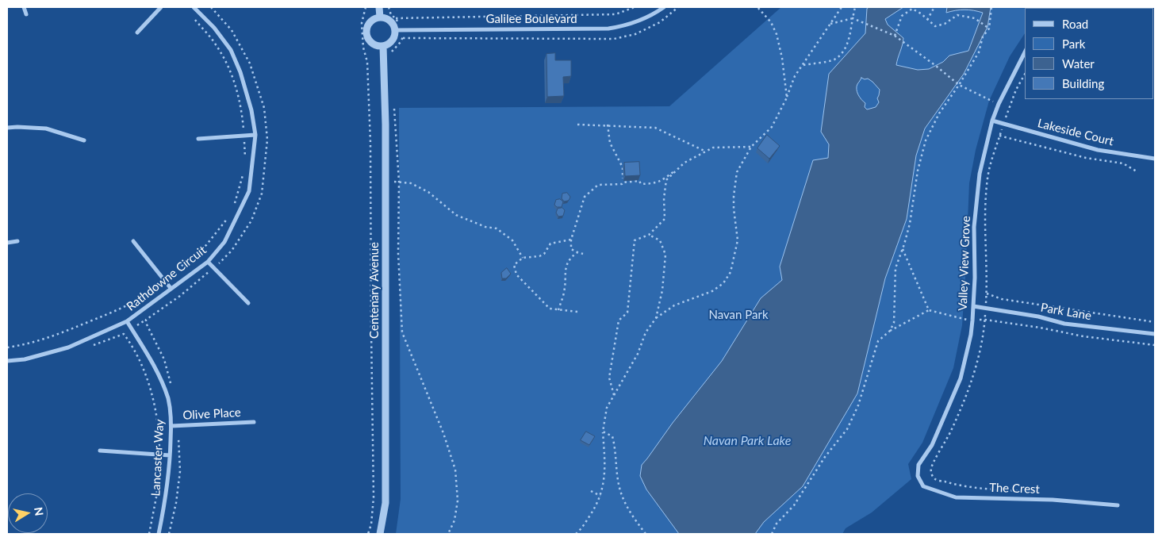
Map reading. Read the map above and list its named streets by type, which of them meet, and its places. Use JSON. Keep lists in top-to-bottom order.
{
  "streets": {
    "street": [
      "Galilee Boulevard",
      "Lakeside Court",
      "Valley View Grove",
      "Rathdowne Circuit",
      "Centenary Avenue",
      "Park Lane",
      "Olive Place",
      "Lancaster Way",
      "The Crest"
    ]
  },
  "crossings": [
    ["Galilee Boulevard", "Centenary Avenue"],
    ["Lakeside Court", "Valley View Grove"],
    ["Valley View Grove", "Park Lane"],
    ["Valley View Grove", "The Crest"],
    ["Rathdowne Circuit", "Lancaster Way"],
    ["Olive Place", "Lancaster Way"]
  ],
  "water": ["Navan Park Lake"],
  "parks": ["Navan Park"],
  "legend": [
    "Road",
    "Park",
    "Water",
    "Building"
  ],
  "north": "right"
}
